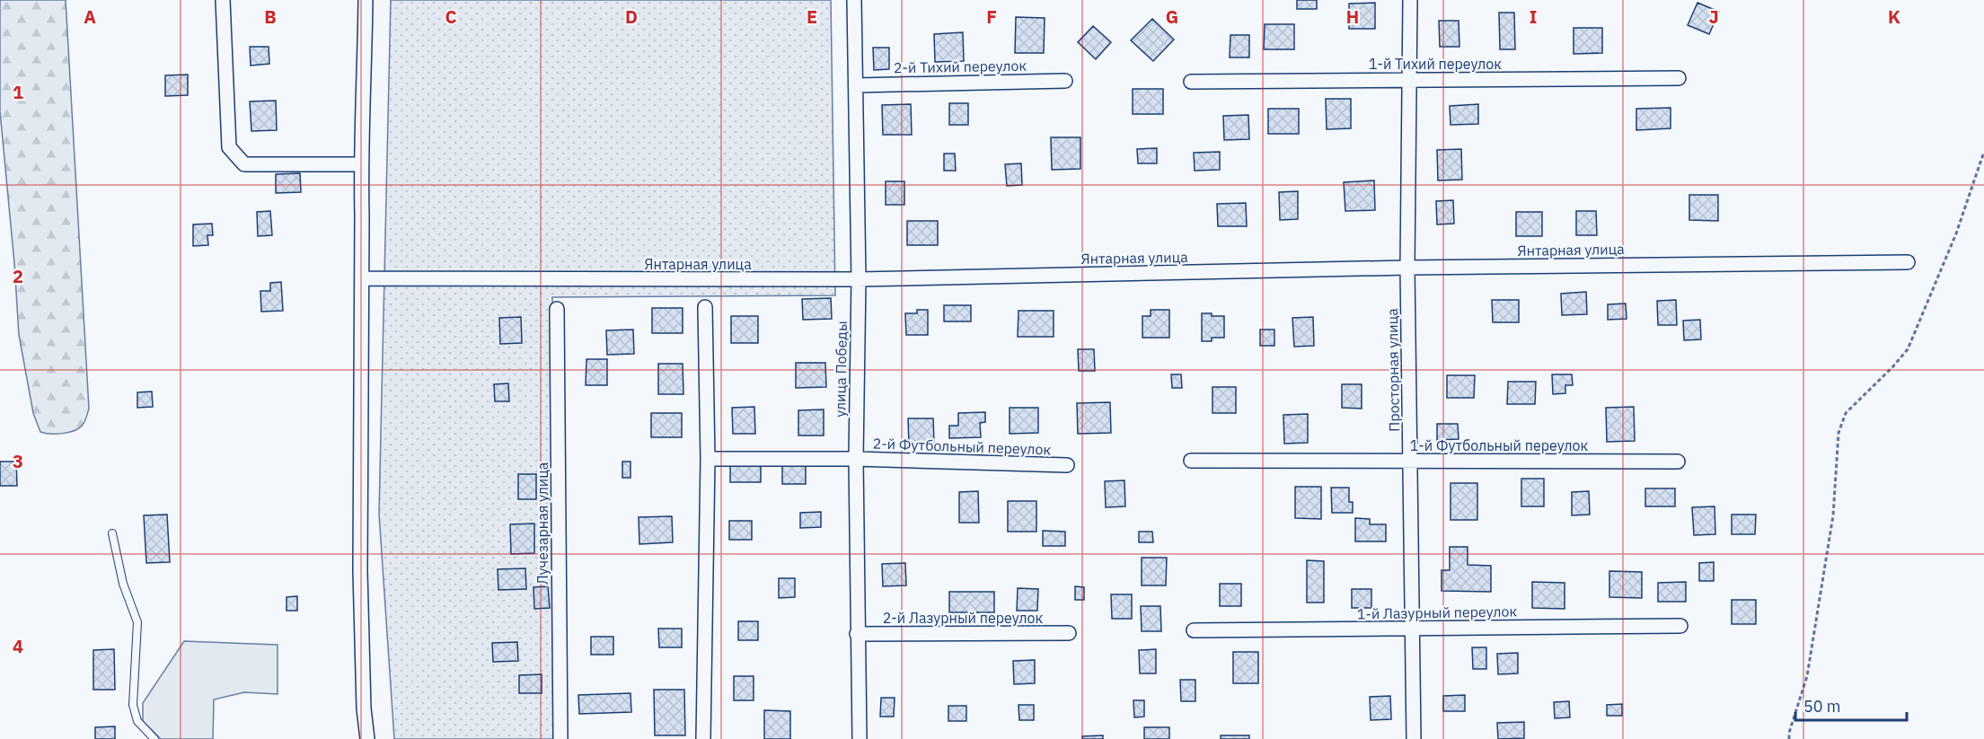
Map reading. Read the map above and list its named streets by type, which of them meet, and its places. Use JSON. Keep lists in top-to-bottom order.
{
  "streets": {
    "street": [
      "1-й Тихий переулок",
      "2-й Тихий переулок",
      "Янтарная улица",
      "улица Победы",
      "Просторная улица",
      "1-й Футбольный переулок",
      "2-й Футбольный переулок",
      "Лучезарная улица",
      "1-й Лазурный переулок",
      "2-й Лазурный переулок"
    ]
  },
  "crossings": [
    ["1-й Тихий переулок", "Просторная улица"],
    ["2-й Тихий переулок", "улица Победы"],
    ["Янтарная улица", "улица Победы"],
    ["Янтарная улица", "Просторная улица"],
    ["улица Победы", "2-й Футбольный переулок"],
    ["улица Победы", "2-й Лазурный переулок"],
    ["Просторная улица", "1-й Футбольный переулок"],
    ["Просторная улица", "1-й Лазурный переулок"]
  ],
  "scale_bar": "50 m",
  "grid": {
    "columns": [
      "A",
      "B",
      "C",
      "D",
      "E",
      "F",
      "G",
      "H",
      "I",
      "J",
      "K"
    ],
    "rows": [
      "1",
      "2",
      "3",
      "4"
    ]
  }
}
